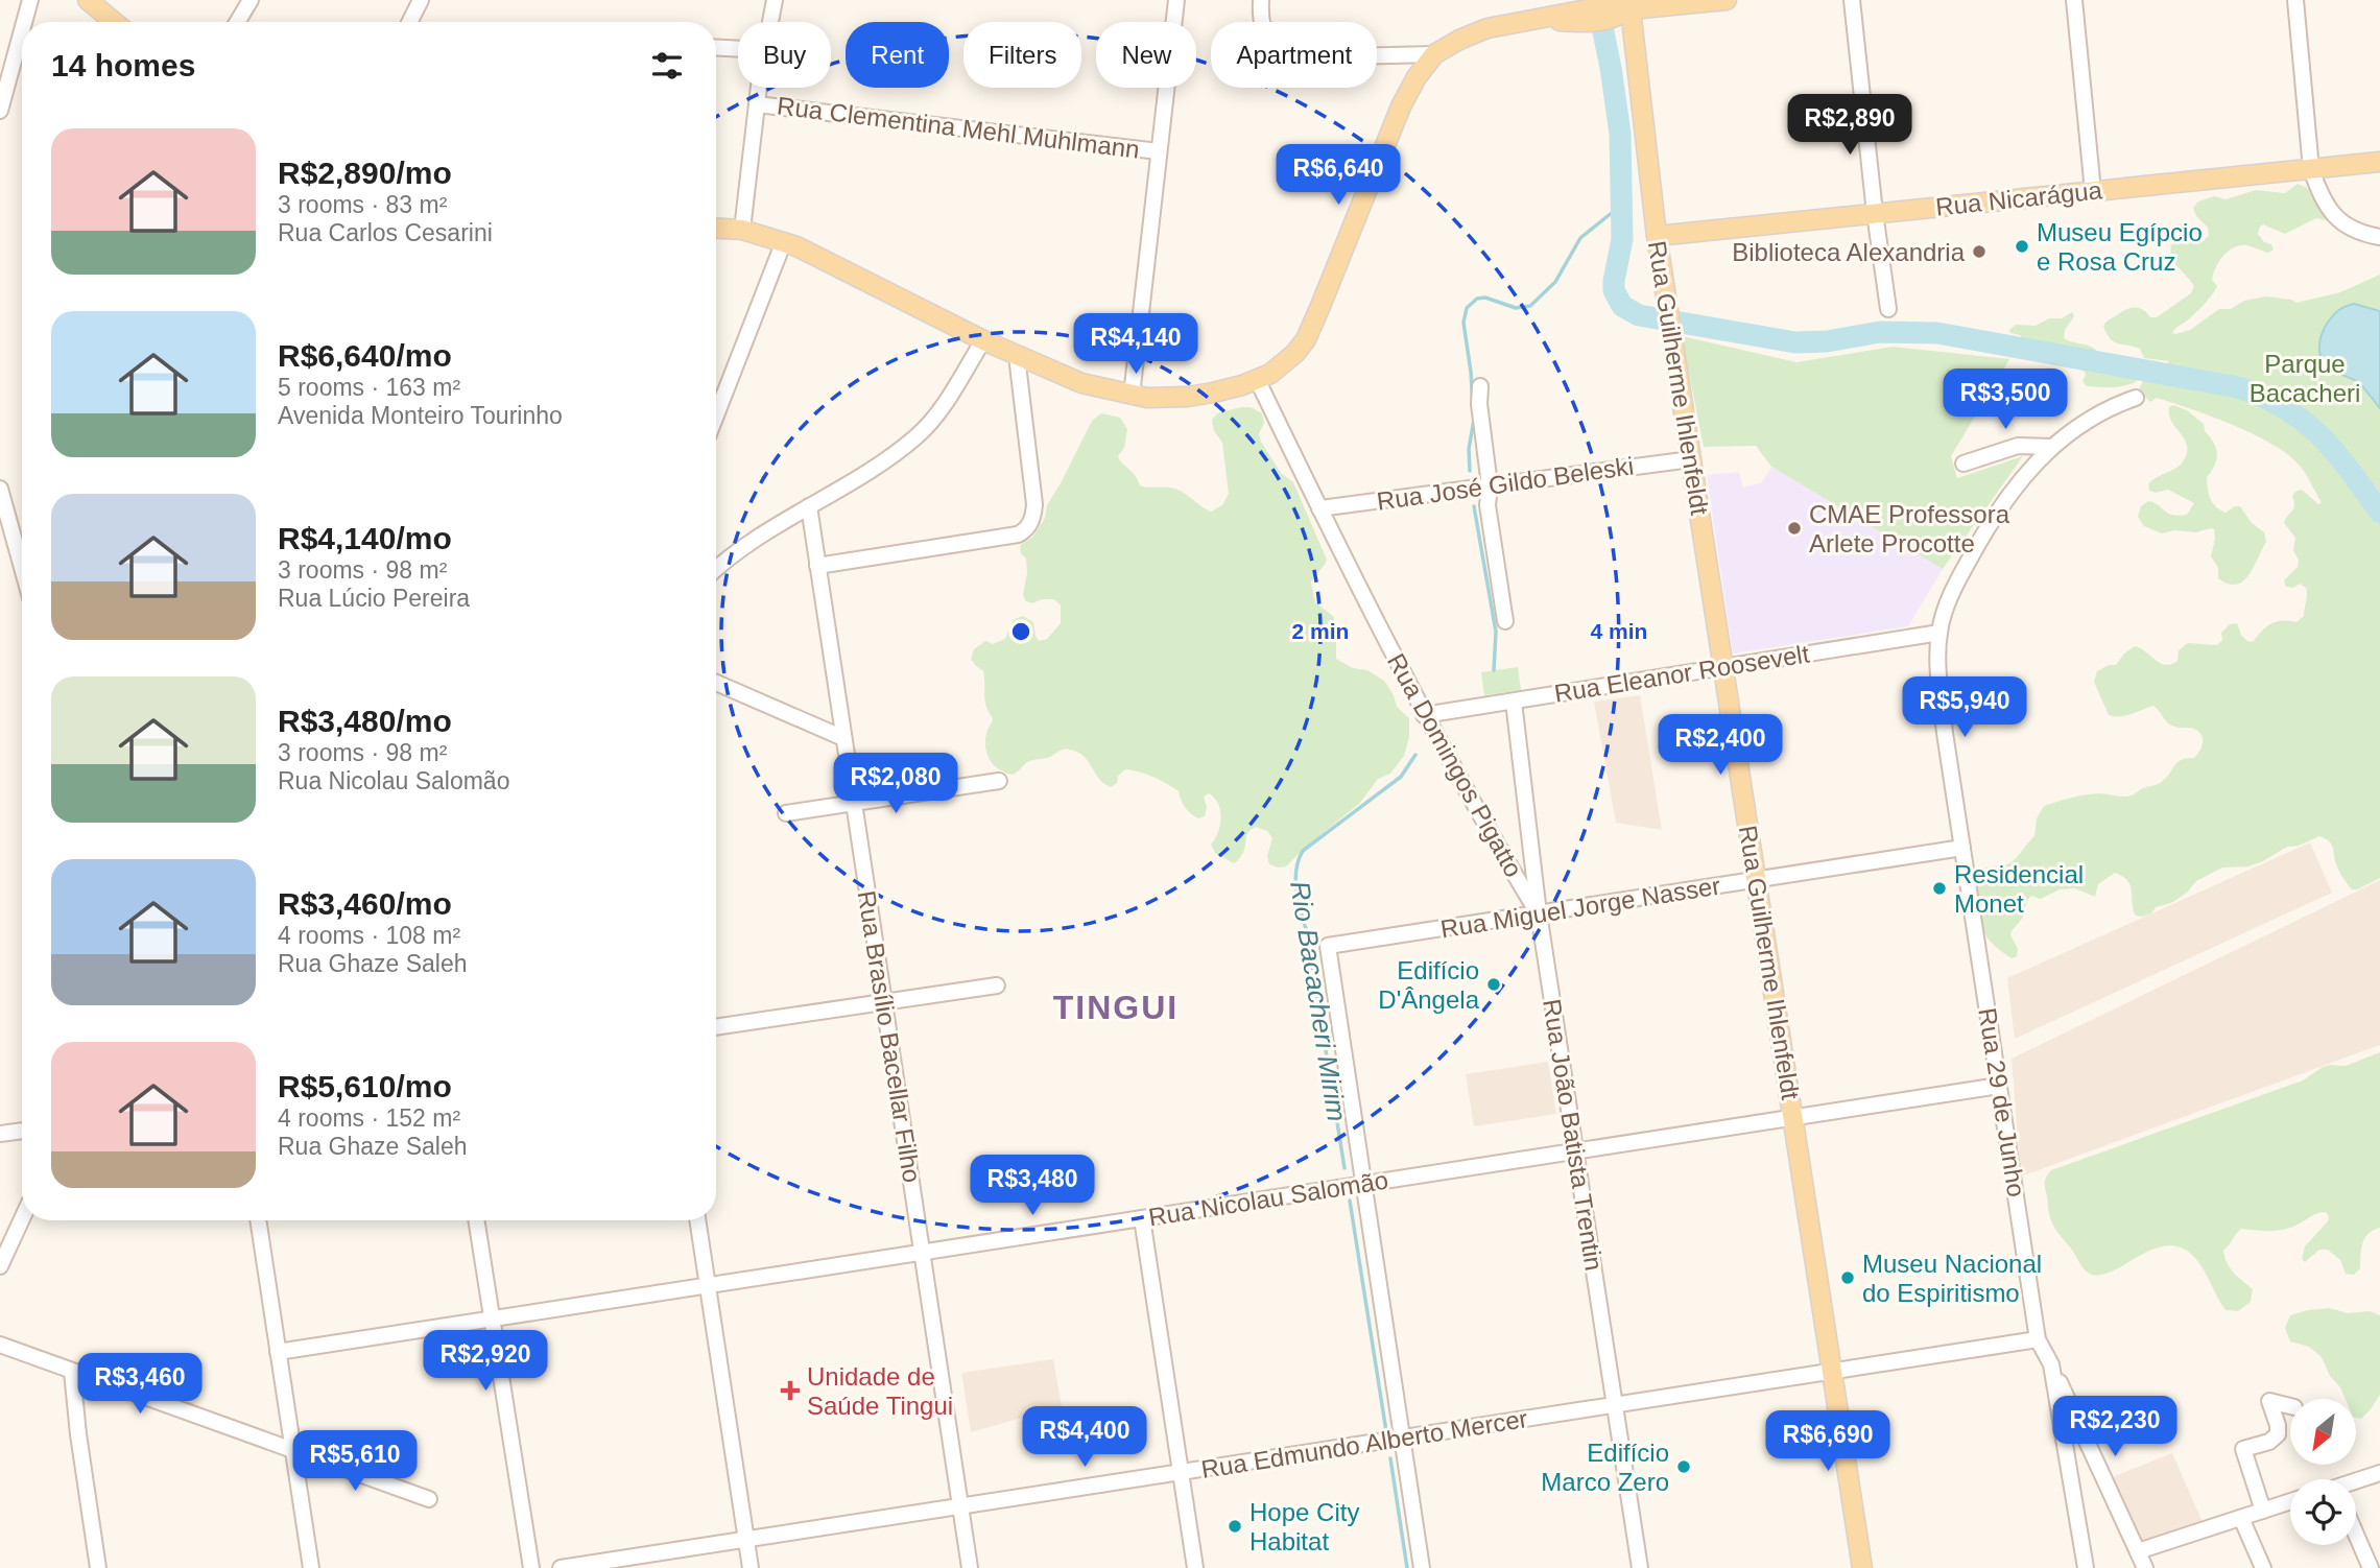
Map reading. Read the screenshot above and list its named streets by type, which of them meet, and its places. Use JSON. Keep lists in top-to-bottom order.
{
  "streets": {
    "main road": ["Rua Nicarágua", "Rua Guilherme Ihlenfeldt"],
    "street": [
      "Rua Clementina Mehl Muhlmann",
      "Rua José Gildo Beleski",
      "Rua Eleanor Roosevelt",
      "Rua Domingos Pigatto",
      "Rua Miguel Jorge Nasser",
      "Rua Brasílio Bacellar Filho",
      "Rua 29 de Junho",
      "Rua João Batista Trentin",
      "Rua Nicolau Salomão",
      "Rua Edmundo Alberto Mercer"
    ]
  },
  "crossings": [
    ["Rua Nicarágua", "Rua Guilherme Ihlenfeldt"],
    ["Rua Guilherme Ihlenfeldt", "Rua José Gildo Beleski"],
    ["Rua Guilherme Ihlenfeldt", "Rua Eleanor Roosevelt"],
    ["Rua Guilherme Ihlenfeldt", "Rua Miguel Jorge Nasser"],
    ["Rua Guilherme Ihlenfeldt", "Rua Nicolau Salomão"],
    ["Rua Guilherme Ihlenfeldt", "Rua Edmundo Alberto Mercer"],
    ["Rua José Gildo Beleski", "Rua Domingos Pigatto"],
    ["Rua Eleanor Roosevelt", "Rua Domingos Pigatto"],
    ["Rua Eleanor Roosevelt", "Rua 29 de Junho"],
    ["Rua Eleanor Roosevelt", "Rua João Batista Trentin"],
    ["Rua Domingos Pigatto", "Rua Miguel Jorge Nasser"],
    ["Rua Domingos Pigatto", "Rua João Batista Trentin"],
    ["Rua Miguel Jorge Nasser", "Rua 29 de Junho"],
    ["Rua Miguel Jorge Nasser", "Rua João Batista Trentin"],
    ["Rua Miguel Jorge Nasser", "Rua Nicolau Salomão"],
    ["Rua Brasílio Bacellar Filho", "Rua Nicolau Salomão"],
    ["Rua Brasílio Bacellar Filho", "Rua Edmundo Alberto Mercer"],
    ["Rua 29 de Junho", "Rua Nicolau Salomão"],
    ["Rua 29 de Junho", "Rua Edmundo Alberto Mercer"],
    ["Rua João Batista Trentin", "Rua Nicolau Salomão"],
    ["Rua João Batista Trentin", "Rua Edmundo Alberto Mercer"]
  ],
  "districts": ["TINGUI"],
  "water": ["Rio Bacacheri Mirim"],
  "parks": ["Parque Bacacheri"],
  "places": {
    "other": [
      "Museu Egípcio e Rosa Cruz",
      "Biblioteca Alexandria",
      "CMAE Professora Arlete Procotte",
      "Residencial Monet",
      "Edifício D'Ângela",
      "Museu Nacional do Espiritismo",
      "Edifício Marco Zero",
      "Hope City Habitat"
    ],
    "health": ["Unidade de Saúde Tingui"]
  },
  "north": "bottom left",
  "page": {
    "chip": [
      "Buy",
      "Rent",
      "Filters",
      "New",
      "Apartment"
    ],
    "heading": "14 homes",
    "price": [
      "R$2,890",
      "R$6,640",
      "R$4,140",
      "R$3,500",
      "R$5,940",
      "R$2,400",
      "R$2,080",
      "R$3,480",
      "R$2,920",
      "R$3,460",
      "R$2,230",
      "R$4,400",
      "R$6,690",
      "R$5,610"
    ],
    "list": [
      {
        "name": "R$2,890/mo",
        "note": "3 rooms · 83 m² · Rua Carlos Cesarini"
      },
      {
        "name": "R$6,640/mo",
        "note": "5 rooms · 163 m² · Avenida Monteiro Tourinho"
      },
      {
        "name": "R$4,140/mo",
        "note": "3 rooms · 98 m² · Rua Lúcio Pereira"
      },
      {
        "name": "R$3,480/mo",
        "note": "3 rooms · 98 m² · Rua Nicolau Salomão"
      },
      {
        "name": "R$3,460/mo",
        "note": "4 rooms · 108 m² · Rua Ghaze Saleh"
      },
      {
        "name": "R$5,610/mo",
        "note": "4 rooms · 152 m² · Rua Ghaze Saleh"
      }
    ]
  },
  "rings": ["2 min", "4 min"]
}
